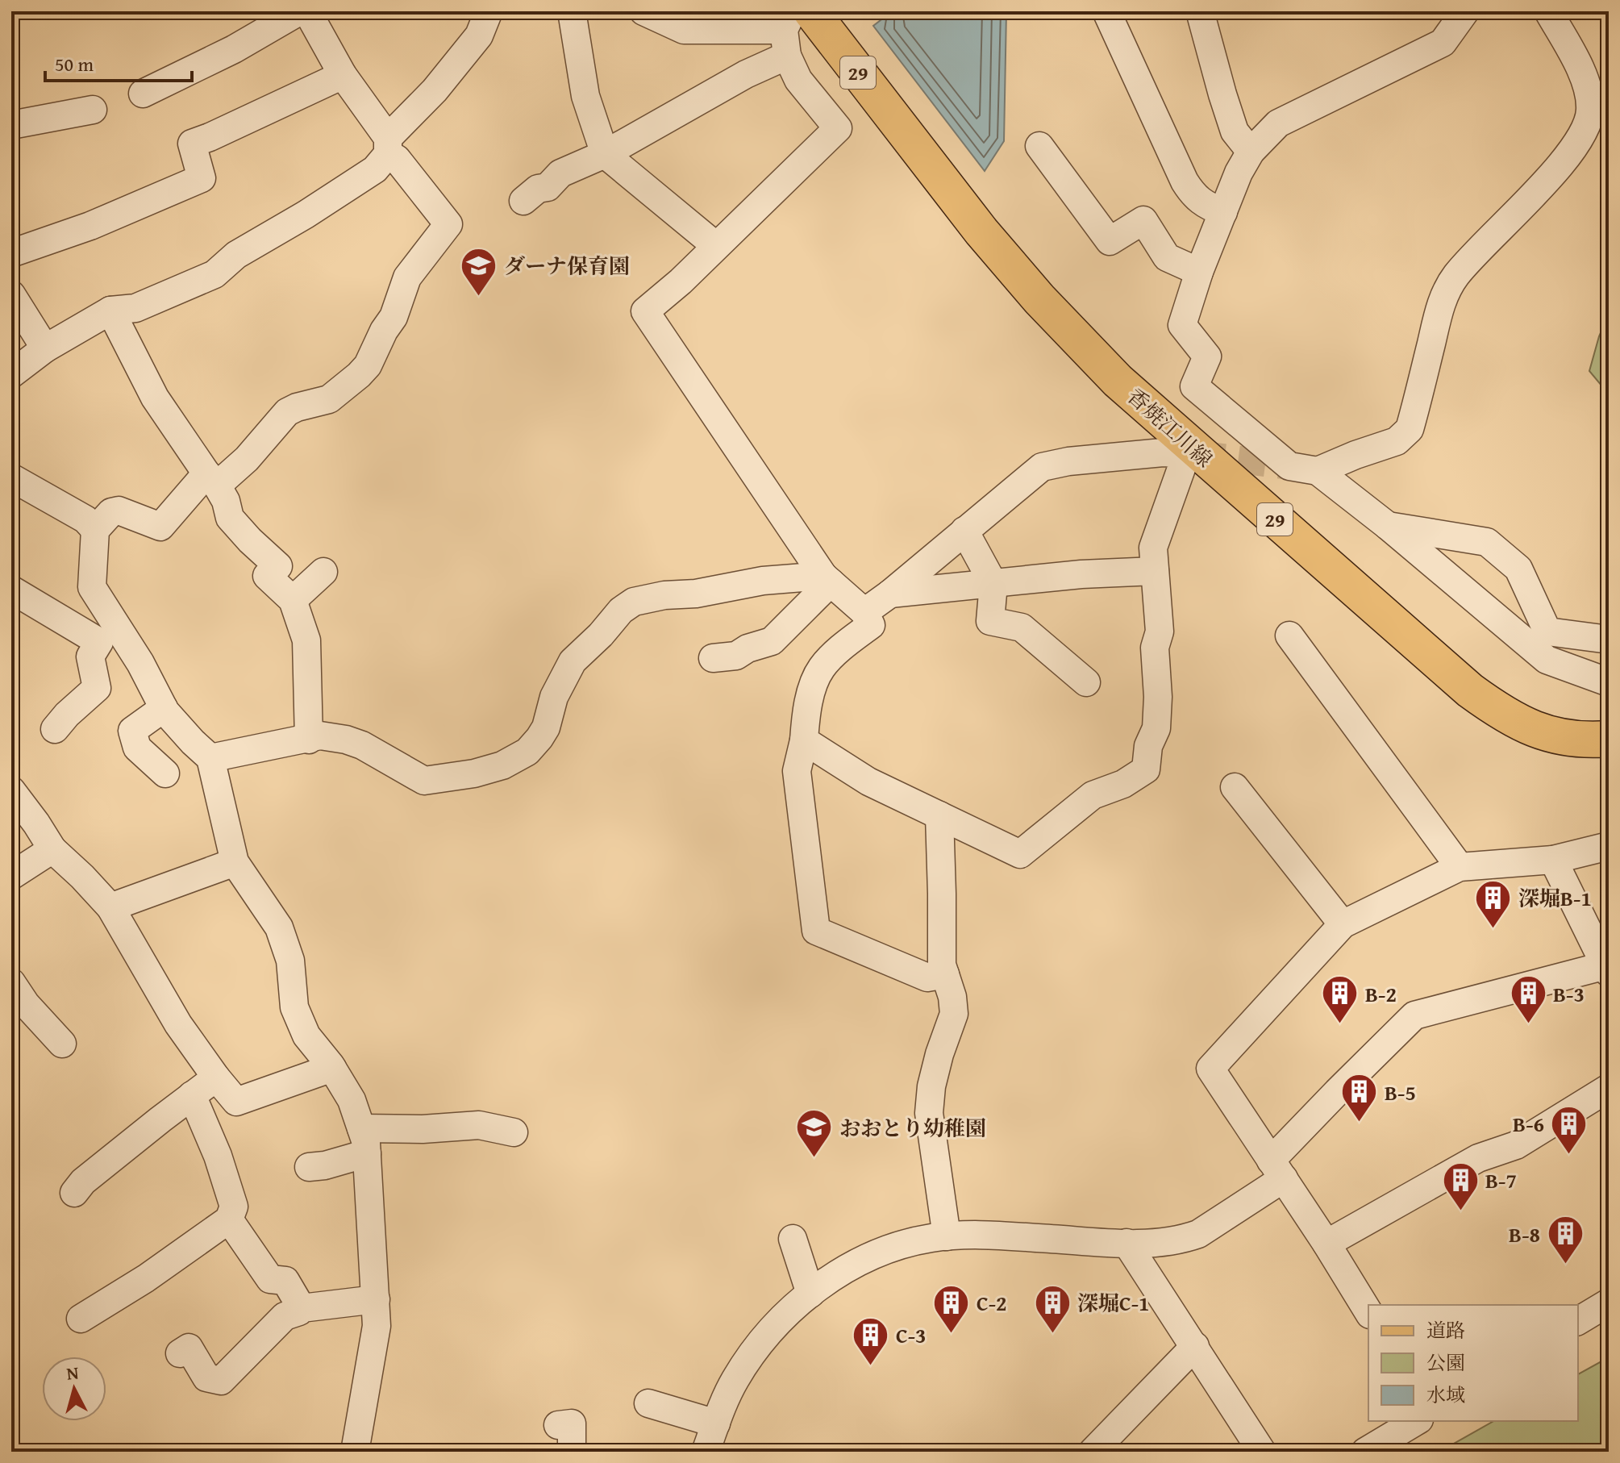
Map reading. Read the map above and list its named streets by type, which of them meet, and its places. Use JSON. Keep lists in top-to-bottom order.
{
  "streets": {
    "main road": ["29", "香焼江川線"]
  },
  "places": {
    "school or university": ["ダーナ保育園", "おおとり幼稚園"],
    "building": [
      "深堀B-1",
      "B-2",
      "B-3",
      "B-5",
      "B-6",
      "B-7",
      "B-8",
      "C-2",
      "深堀C-1",
      "C-3"
    ]
  },
  "legend": ["道路", "公園", "水域"],
  "scale_bar": "50 m",
  "north": "top"
}
